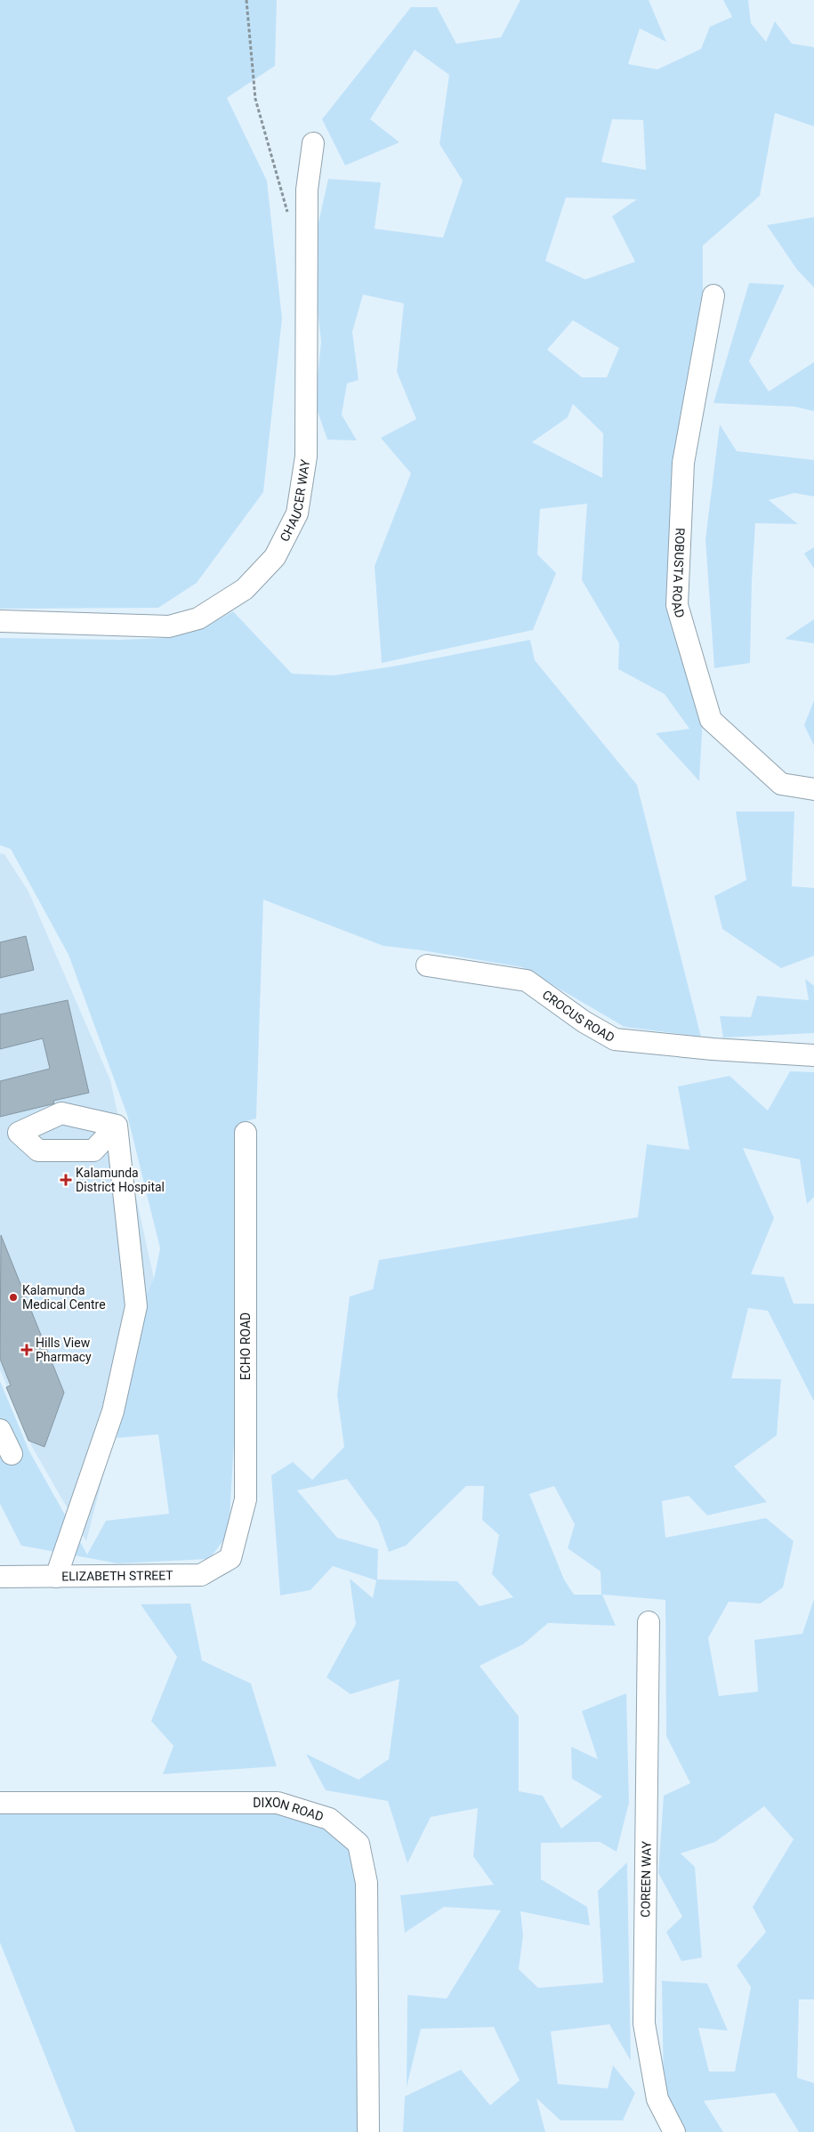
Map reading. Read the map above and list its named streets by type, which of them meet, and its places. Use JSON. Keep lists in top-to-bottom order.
{
  "streets": {
    "street": [
      "CHAUCER WAY",
      "ROBUSTA ROAD",
      "CROCUS ROAD",
      "ECHO ROAD",
      "ELIZABETH STREET",
      "DIXON ROAD",
      "COREEN WAY"
    ]
  },
  "crossings": [
    ["ECHO ROAD", "ELIZABETH STREET"]
  ],
  "places": {
    "health": ["Kalamunda District Hospital", "Hills View Pharmacy"],
    "other": ["Kalamunda Medical Centre"]
  }
}
